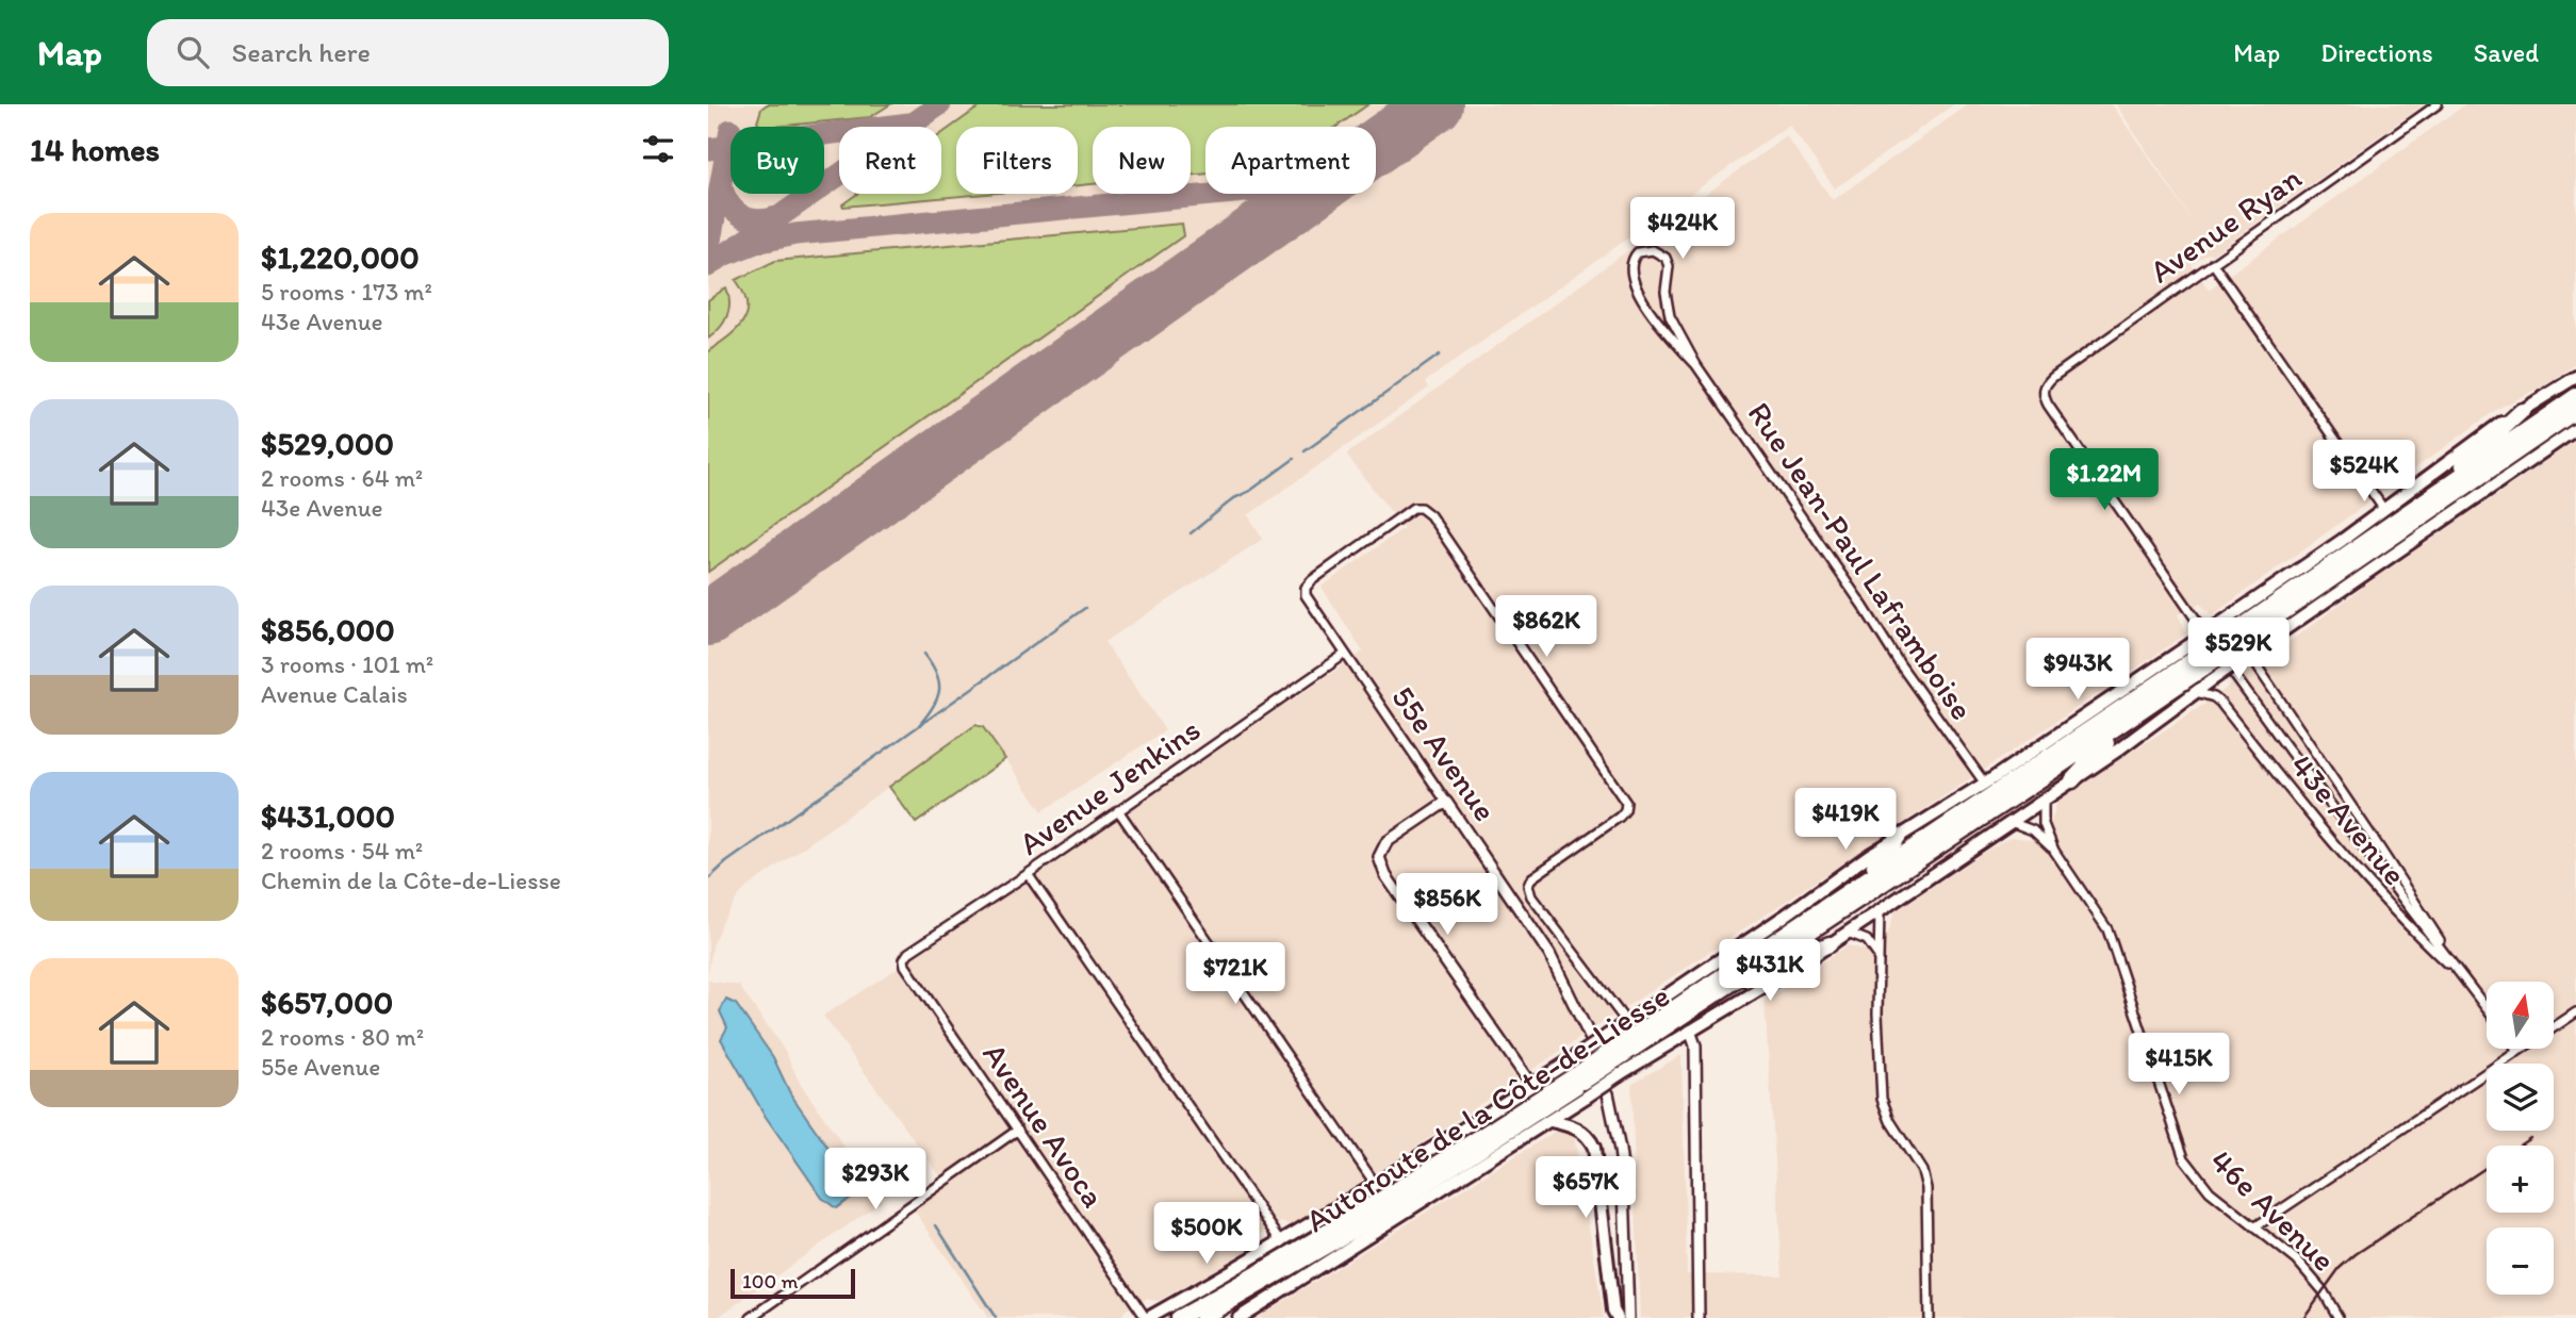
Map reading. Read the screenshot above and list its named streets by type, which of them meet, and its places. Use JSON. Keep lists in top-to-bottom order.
{
  "streets": {
    "highway": ["Autoroute de la Côte-de-Liesse"],
    "street": [
      "Avenue Ryan",
      "Rue Jean-Paul Laframboise",
      "55e Avenue",
      "Avenue Jenkins",
      "43e Avenue",
      "Avenue Avoca",
      "46e Avenue"
    ]
  },
  "crossings": [
    ["55e Avenue", "Avenue Jenkins"],
    ["Avenue Jenkins", "Avenue Avoca"]
  ],
  "scale_bar": "100 m",
  "north": "top",
  "page": {
    "header": "Map",
    "search": "Search here",
    "nav": ["Map", "Directions", "Saved"],
    "heading": "14 homes",
    "chip": [
      "Buy",
      "Rent",
      "Filters",
      "New",
      "Apartment"
    ],
    "list": [
      {
        "name": "$1,220,000",
        "note": "5 rooms · 173 m² · 43e Avenue"
      },
      {
        "name": "$529,000",
        "note": "2 rooms · 64 m² · 43e Avenue"
      },
      {
        "name": "$856,000",
        "note": "3 rooms · 101 m² · Avenue Calais"
      },
      {
        "name": "$431,000",
        "note": "2 rooms · 54 m² · Chemin de la Côte-de-Liesse"
      },
      {
        "name": "$657,000",
        "note": "2 rooms · 80 m² · 55e Avenue"
      }
    ],
    "price": [
      "$424K",
      "$524K",
      "$1.22M",
      "$862K",
      "$529K",
      "$943K",
      "$419K",
      "$856K",
      "$431K",
      "$721K",
      "$415K",
      "$293K",
      "$657K",
      "$500K"
    ],
    "map_buttons": ["+", "−"],
    "scale": "100 m"
  }
}
